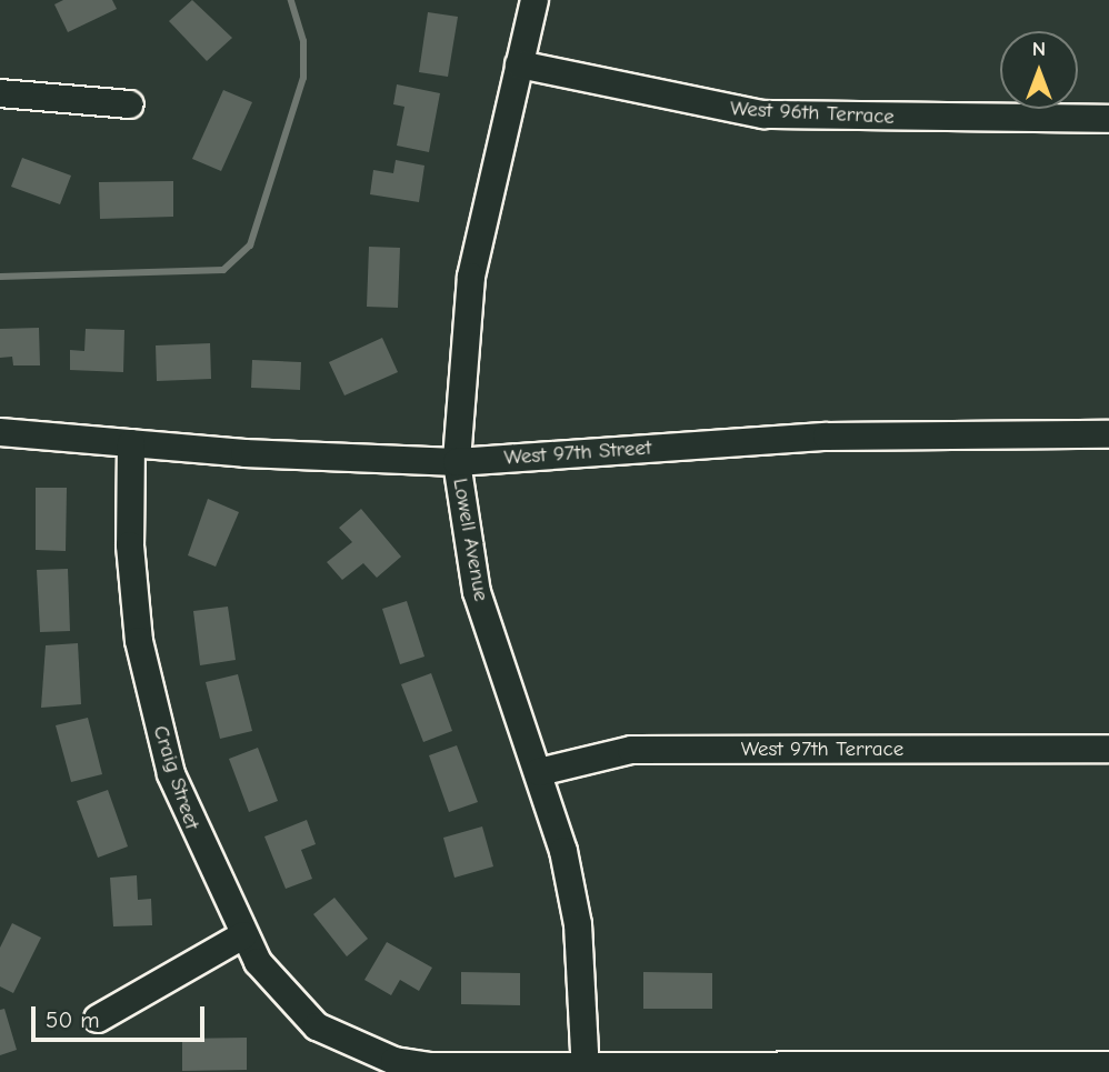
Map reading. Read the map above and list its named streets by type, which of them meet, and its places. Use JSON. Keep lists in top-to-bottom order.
{
  "streets": {
    "street": [
      "West 96th Terrace",
      "West 97th Street",
      "Lowell Avenue",
      "West 97th Terrace",
      "Craig Street"
    ]
  },
  "crossings": [
    ["West 96th Terrace", "Lowell Avenue"],
    ["West 97th Street", "Lowell Avenue"],
    ["West 97th Street", "Craig Street"],
    ["Lowell Avenue", "West 97th Terrace"],
    ["Lowell Avenue", "Craig Street"]
  ],
  "scale_bar": "50 m",
  "north": "top"
}
